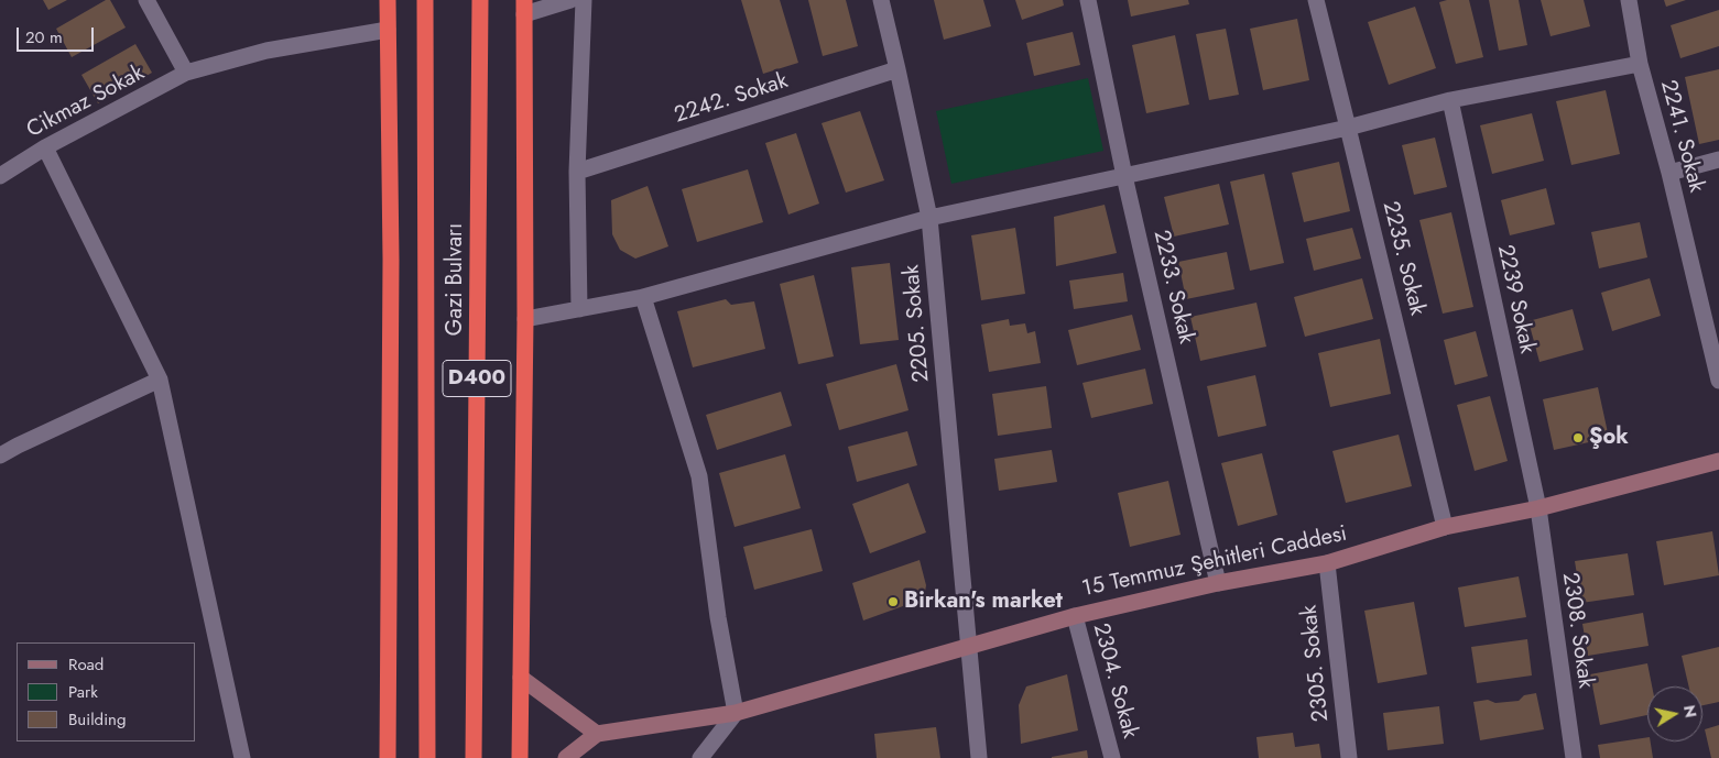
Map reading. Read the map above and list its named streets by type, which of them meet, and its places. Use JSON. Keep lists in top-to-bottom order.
{
  "streets": {
    "highway": ["Gazi Bulvarı", "D400"],
    "main road": ["15 Temmuz Şehitleri Caddesi"],
    "street": [
      "2242. Sokak",
      "Cikmaz Sokak",
      "2241. Sokak",
      "2235. Sokak",
      "2233. Sokak",
      "2239 Sokak",
      "2205. Sokak",
      "2308. Sokak",
      "2305. Sokak",
      "2304. Sokak"
    ]
  },
  "crossings": [
    ["2242. Sokak", "2205. Sokak"],
    ["2235. Sokak", "15 Temmuz Şehitleri Caddesi"],
    ["2233. Sokak", "15 Temmuz Şehitleri Caddesi"],
    ["2239 Sokak", "15 Temmuz Şehitleri Caddesi"],
    ["2239 Sokak", "2308. Sokak"],
    ["2205. Sokak", "15 Temmuz Şehitleri Caddesi"],
    ["15 Temmuz Şehitleri Caddesi", "2308. Sokak"],
    ["15 Temmuz Şehitleri Caddesi", "2305. Sokak"],
    ["15 Temmuz Şehitleri Caddesi", "2304. Sokak"]
  ],
  "places": ["Şok", "Birkan's market"],
  "legend": ["Road", "Park", "Building"],
  "scale_bar": "20 m",
  "north": "right"
}
